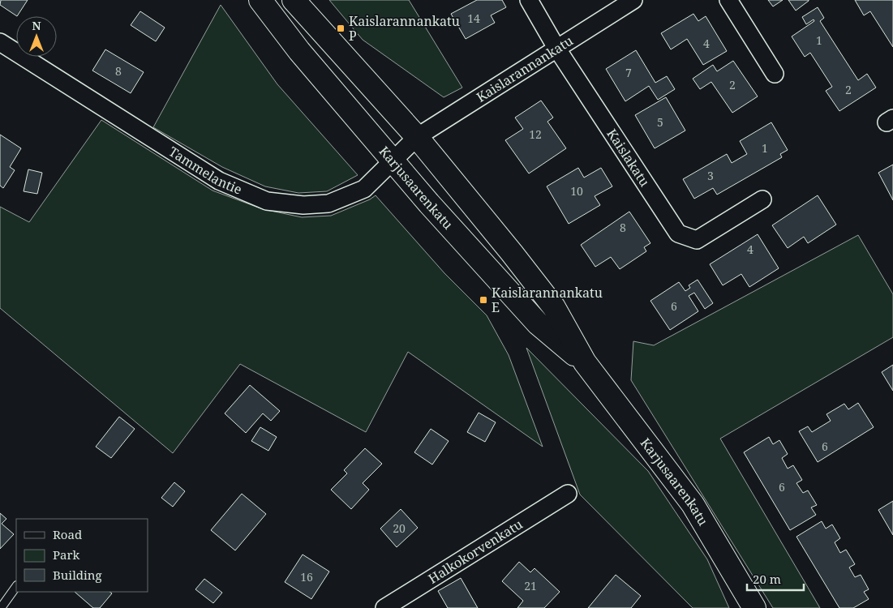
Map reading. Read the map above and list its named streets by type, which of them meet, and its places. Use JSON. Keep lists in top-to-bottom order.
{
  "streets": {
    "street": [
      "Kaislarannankatu",
      "Kaislakatu",
      "Tammelantie",
      "Karjusaarenkatu",
      "Halkokorvenkatu"
    ]
  },
  "crossings": [
    ["Kaislarannankatu", "Kaislakatu"],
    ["Kaislarannankatu", "Tammelantie"],
    ["Kaislarannankatu", "Karjusaarenkatu"],
    ["Tammelantie", "Karjusaarenkatu"]
  ],
  "places": {
    "transit": ["Kaislarannankatu P", "Kaislarannankatu E"]
  },
  "house_numbers": [
    "14",
    "1",
    "4",
    "8",
    "7",
    "2",
    "2",
    "5",
    "12",
    "1",
    "3",
    "10",
    "8",
    "4",
    "6",
    "6",
    "6",
    "20",
    "16",
    "21"
  ],
  "legend": ["Road", "Park", "Building"],
  "scale_bar": "20 m",
  "north": "top"
}
